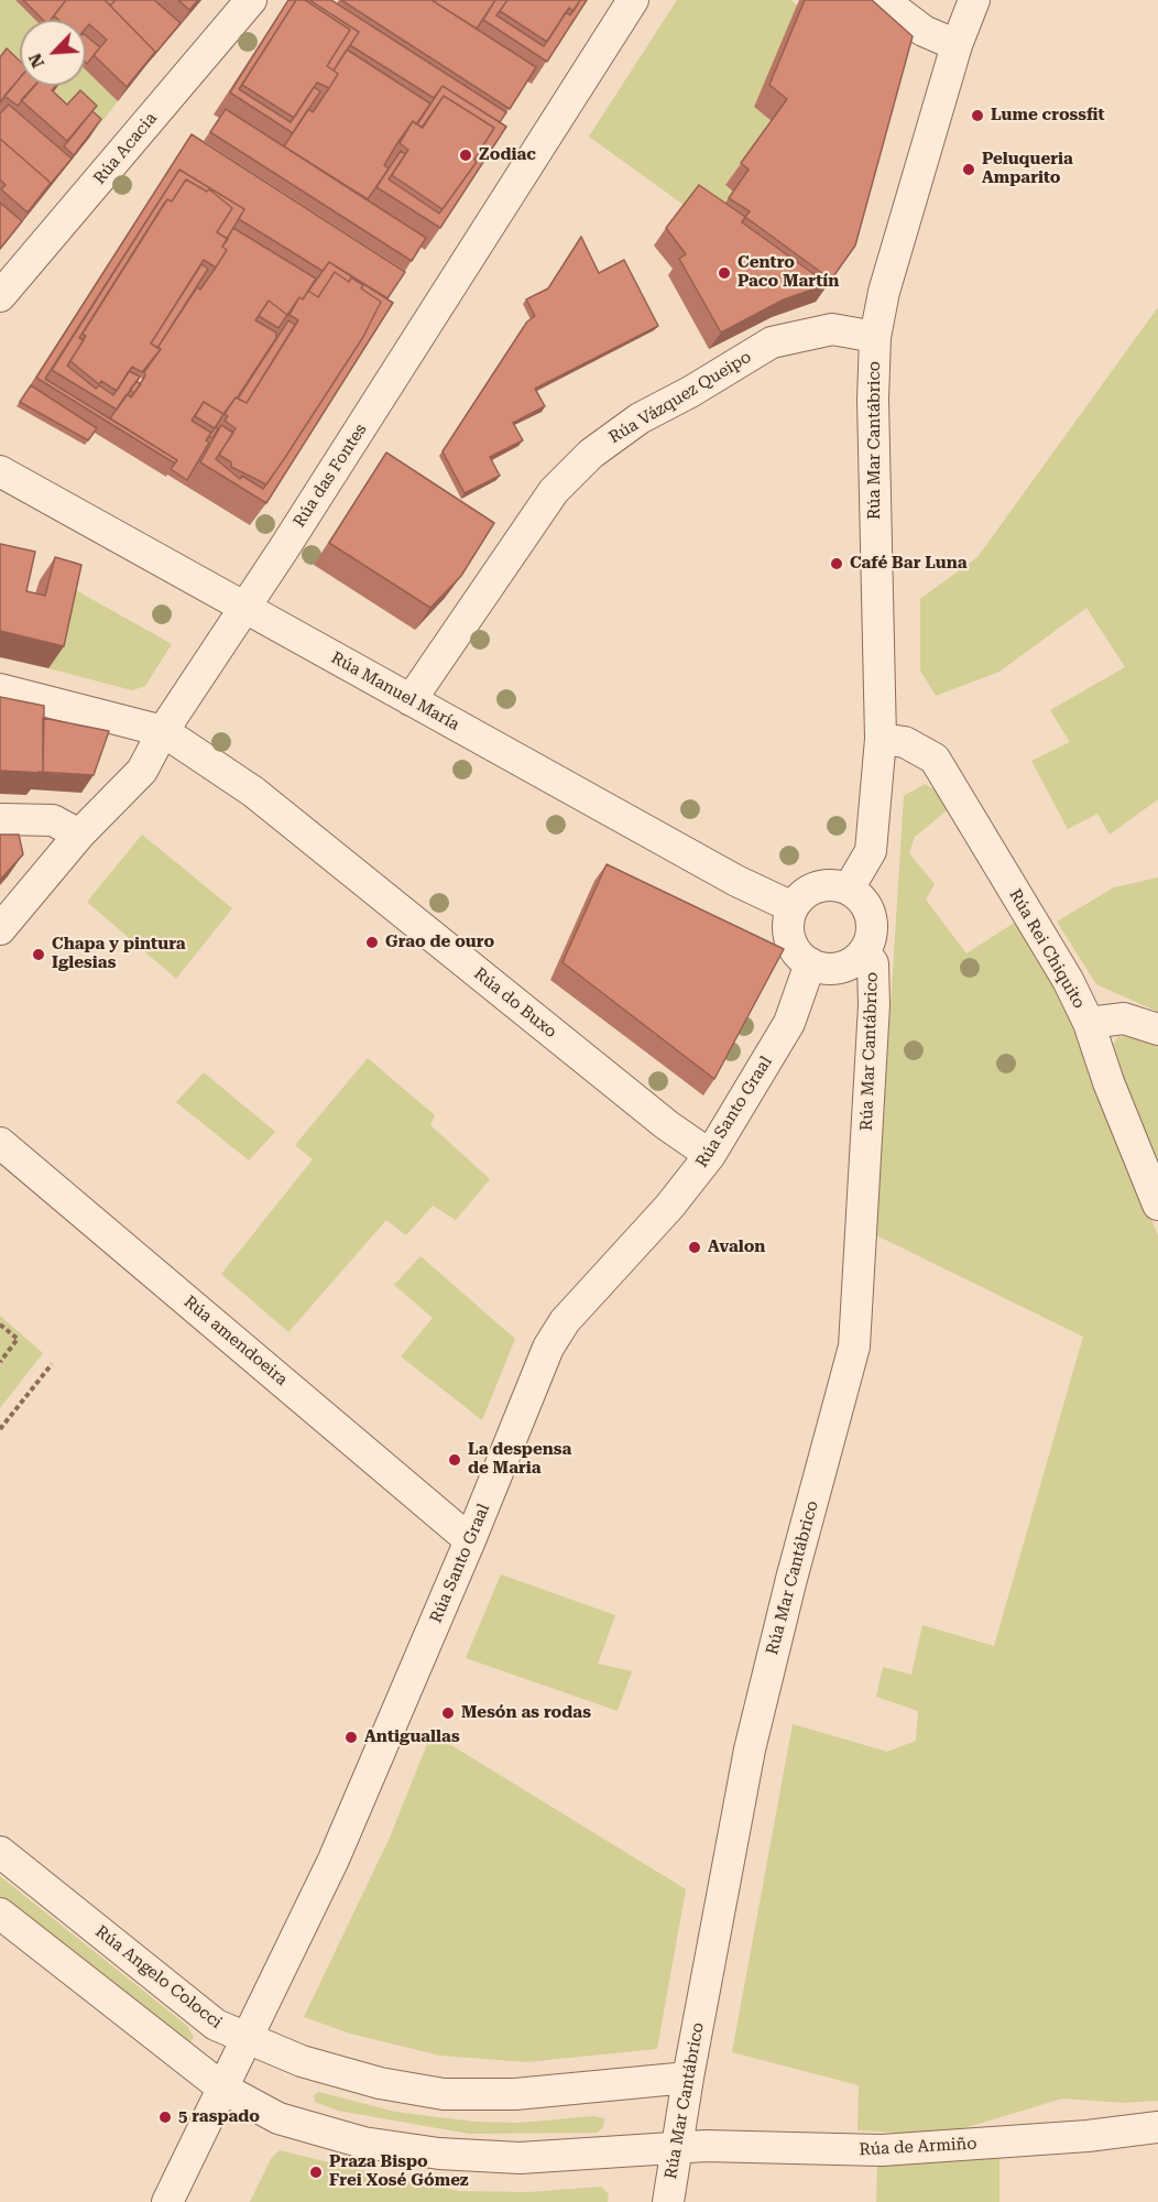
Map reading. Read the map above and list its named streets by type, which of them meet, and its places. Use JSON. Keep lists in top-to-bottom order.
{
  "streets": {
    "street": [
      "Rúa Acacia",
      "Rúa Vázquez Queipo",
      "Rúa Mar Cantábrico",
      "Rúa das Fontes",
      "Rúa Manuel María",
      "Rúa Rei Chiquito",
      "Rúa do Buxo",
      "Rúa Santo Graal",
      "Rúa amendoeira",
      "Rúa Angelo Colocci",
      "Rúa de Armiño"
    ]
  },
  "crossings": [
    ["Rúa Vázquez Queipo", "Rúa Mar Cantábrico"],
    ["Rúa Vázquez Queipo", "Rúa Manuel María"],
    ["Rúa Mar Cantábrico", "Rúa Manuel María"],
    ["Rúa Mar Cantábrico", "Rúa Rei Chiquito"],
    ["Rúa Mar Cantábrico", "Rúa Santo Graal"],
    ["Rúa Mar Cantábrico", "Rúa Angelo Colocci"],
    ["Rúa Mar Cantábrico", "Rúa de Armiño"],
    ["Rúa das Fontes", "Rúa Manuel María"],
    ["Rúa das Fontes", "Rúa do Buxo"],
    ["Rúa Manuel María", "Rúa Santo Graal"],
    ["Rúa do Buxo", "Rúa Santo Graal"],
    ["Rúa Santo Graal", "Rúa amendoeira"],
    ["Rúa Santo Graal", "Rúa Angelo Colocci"]
  ],
  "places": [
    "Lume crossfit",
    "Zodiac",
    "Peluqueria Amparito",
    "Centro Paco Martín",
    "Café Bar Luna",
    "Grao de ouro",
    "Chapa y pintura Iglesias",
    "Avalon",
    "La despensa de Maria",
    "Mesón as rodas",
    "Antiguallas",
    "5 raspado",
    "Praza Bispo Frei Xosé Gómez"
  ],
  "north": "bottom left"
}
